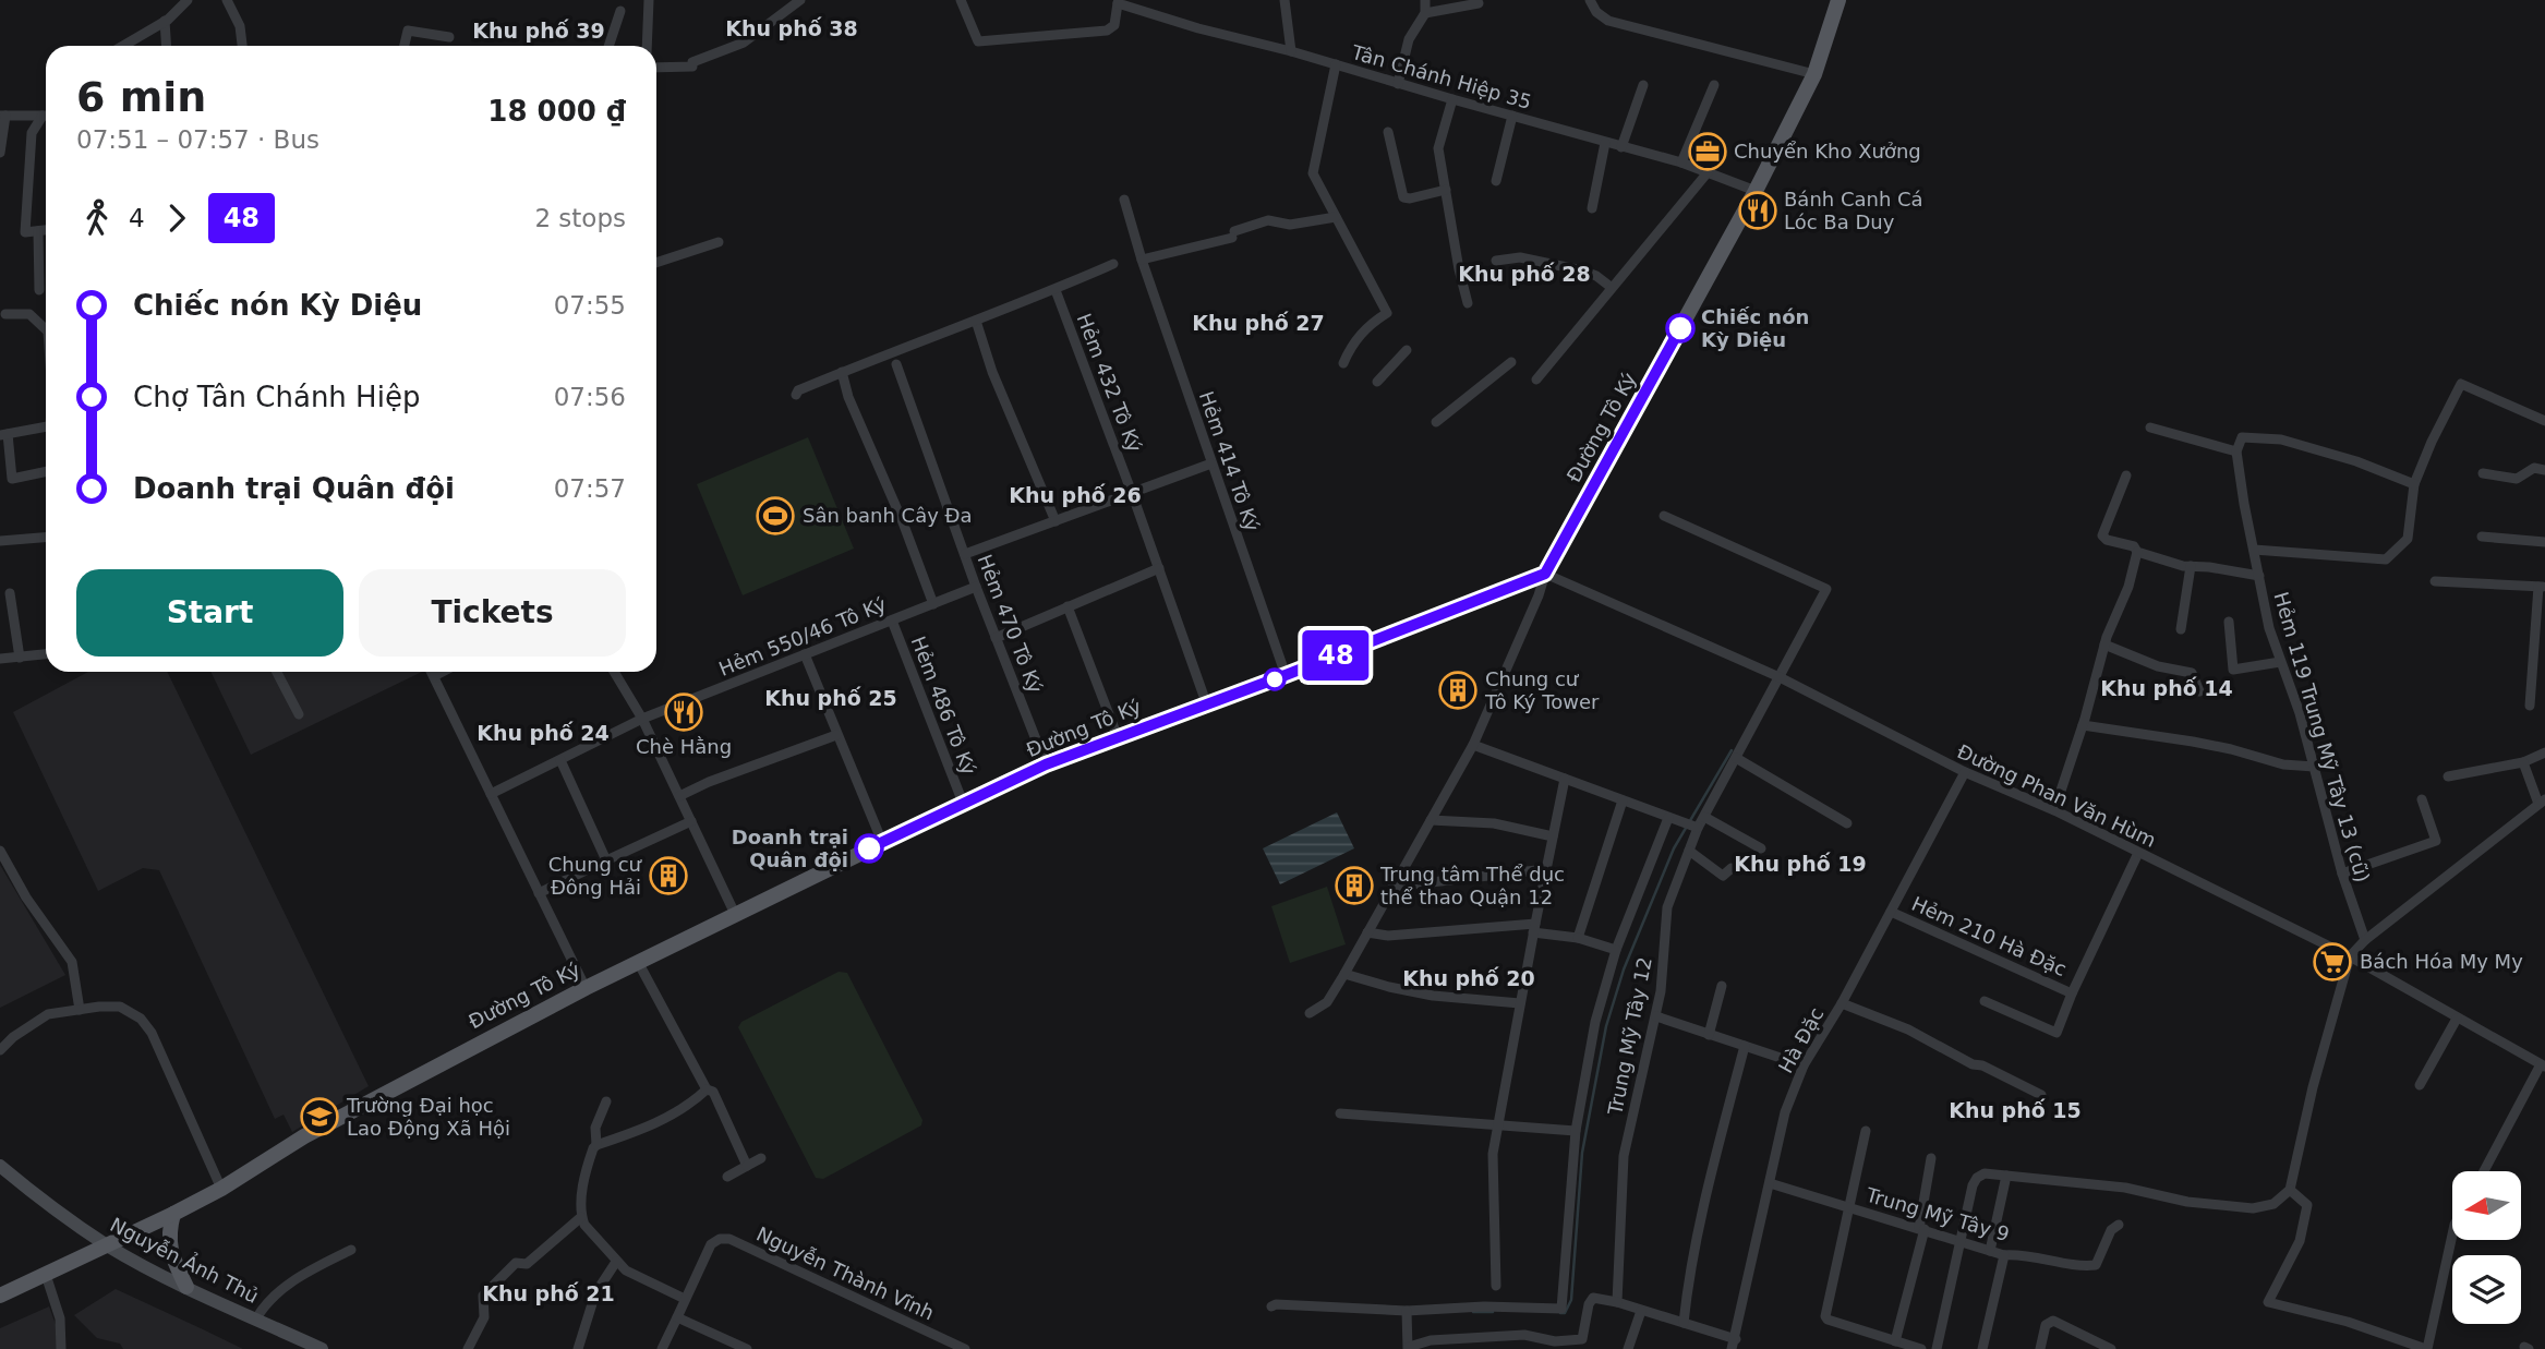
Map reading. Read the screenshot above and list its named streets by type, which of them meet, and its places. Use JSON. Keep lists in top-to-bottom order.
{
  "streets": {
    "main road": ["Đường Tô Ký", "Nguyễn Ảnh Thủ"],
    "street": [
      "Tân Chánh Hiệp 35",
      "Hẻm 432 Tô Ký",
      "Hẻm 414 Tô Ký",
      "Hẻm 470 Tô Ký",
      "Hẻm 550/46 Tô Ký",
      "Hẻm 486 Tô Ký",
      "Hẻm 119 Trung Mỹ Tây 13 (cũ)",
      "Đường Phan Văn Hùm",
      "Hẻm 210 Hà Đặc",
      "Trung Mỹ Tây 12",
      "Hà Đặc",
      "Trung Mỹ Tây 9",
      "Nguyễn Thành Vĩnh"
    ]
  },
  "crossings": [
    ["Tân Chánh Hiệp 35", "Đường Tô Ký"],
    ["Hẻm 432 Tô Ký", "Đường Tô Ký"],
    ["Đường Tô Ký", "Hẻm 414 Tô Ký"],
    ["Đường Tô Ký", "Hẻm 470 Tô Ký"],
    ["Đường Tô Ký", "Hẻm 486 Tô Ký"],
    ["Đường Tô Ký", "Đường Phan Văn Hùm"],
    ["Đường Tô Ký", "Nguyễn Ảnh Thủ"],
    ["Hẻm 470 Tô Ký", "Hẻm 550/46 Tô Ký"],
    ["Hẻm 550/46 Tô Ký", "Hẻm 486 Tô Ký"],
    ["Đường Phan Văn Hùm", "Trung Mỹ Tây 12"],
    ["Đường Phan Văn Hùm", "Hà Đặc"],
    ["Hẻm 210 Hà Đặc", "Hà Đặc"],
    ["Hà Đặc", "Trung Mỹ Tây 9"]
  ],
  "districts": [
    "Khu phố 38",
    "Khu phố 39",
    "Khu phố 28",
    "Khu phố 27",
    "Khu phố 26",
    "Khu phố 14",
    "Khu phố 25",
    "Khu phố 24",
    "Khu phố 19",
    "Khu phố 20",
    "Khu phố 15",
    "Khu phố 21"
  ],
  "places": {
    "office": ["Chuyển Kho Xưởng"],
    "restaurant": ["Bánh Canh Cá Lóc Ba Duy", "Chè Hằng"],
    "other": ["Chiếc nón Kỳ Diệu", "Doanh trại Quân đội"],
    "sports": ["Sân banh Cây Đa"],
    "building": ["Chung cư Tô Ký Tower", "Chung cư Đông Hải", "Trung tâm Thể dục thể thao Quận 12"],
    "supermarket": ["Bách Hóa My My"],
    "school or university": ["Trường Đại học Lao Động Xã Hội"]
  },
  "lines": ["bus line 48"],
  "north": "left",
  "page": {
    "on_map": "48",
    "heading": ["6 min", "07:51 – 07:57 · Bus", "18 000 ₫"],
    "legs": ["4", "48", "2 stops"],
    "list": [
      {
        "name": "Chiếc nón Kỳ Diệu",
        "value": "07:55"
      },
      {
        "name": "Chợ Tân Chánh Hiệp",
        "value": "07:56"
      },
      {
        "name": "Doanh trại Quân đội",
        "value": "07:57"
      }
    ],
    "buttons": ["Start", "Tickets"]
  }
}
